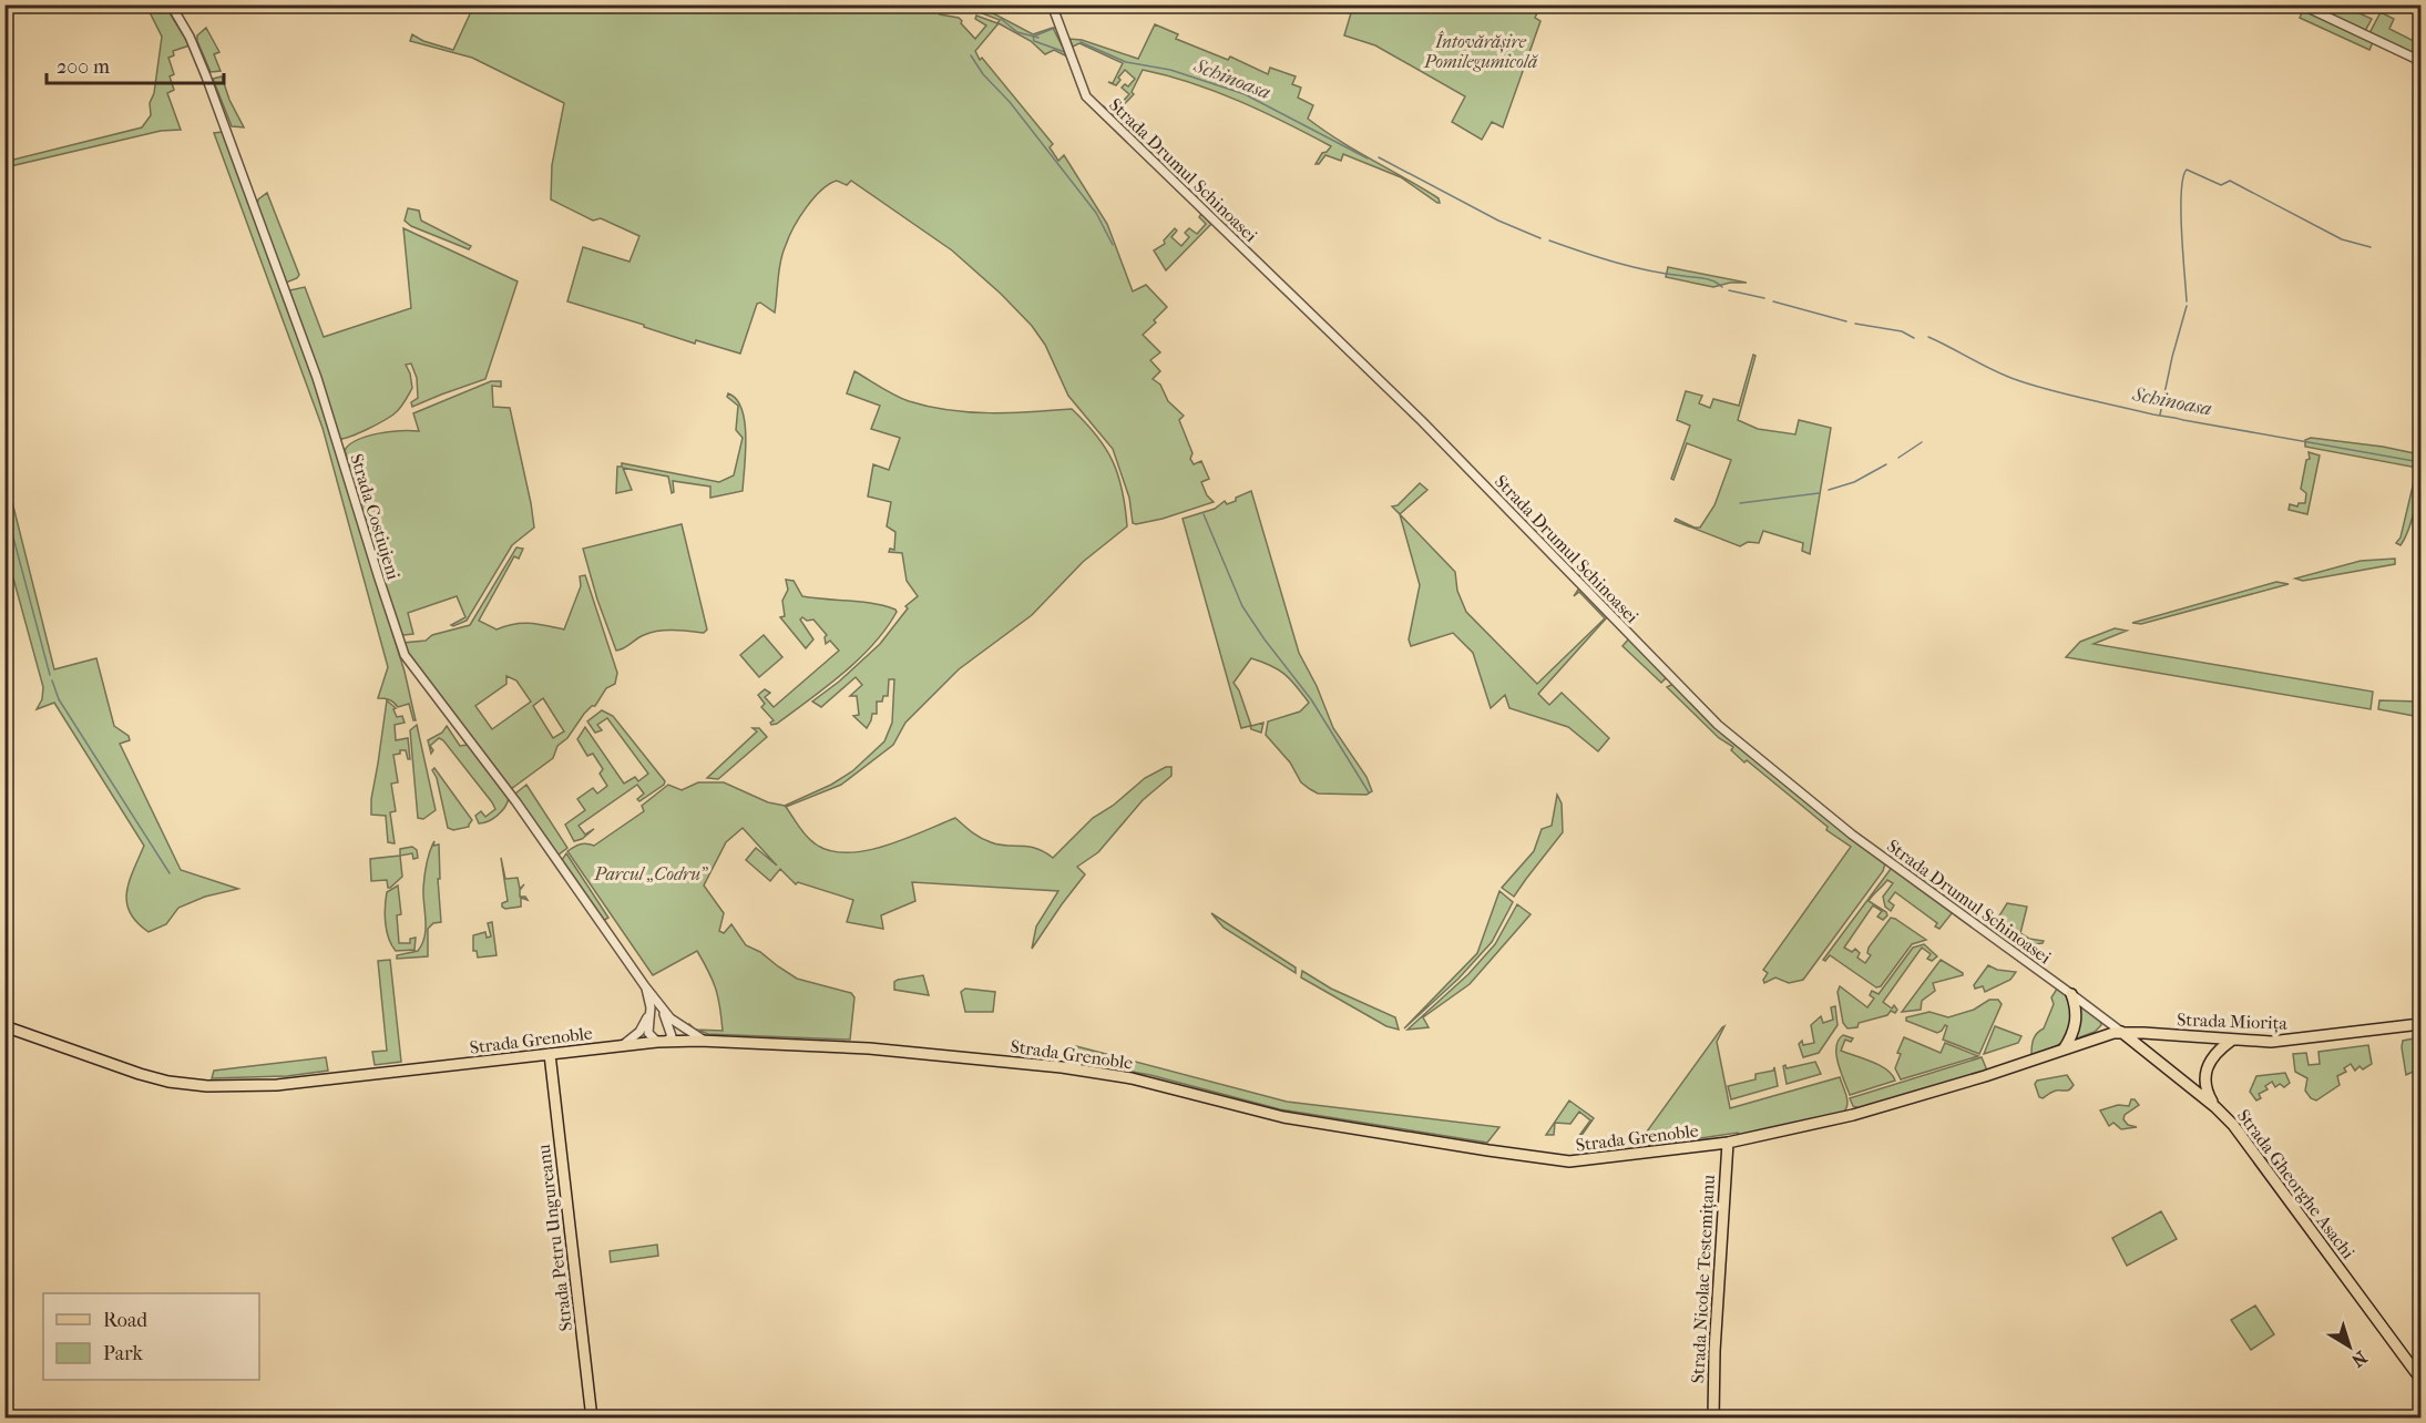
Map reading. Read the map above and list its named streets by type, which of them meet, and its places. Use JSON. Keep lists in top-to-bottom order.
{
  "streets": {
    "main road": [
      "Strada Miorița",
      "Strada Grenoble",
      "Strada Gheorghe Asachi",
      "Strada Petru Ungureanu",
      "Strada Nicolae Testemițanu"
    ],
    "street": ["Strada Drumul Schinoasei", "Strada Costiujeni"]
  },
  "crossings": [
    ["Strada Drumul Schinoasei", "Strada Miorița"],
    ["Strada Drumul Schinoasei", "Strada Grenoble"],
    ["Strada Drumul Schinoasei", "Strada Gheorghe Asachi"],
    ["Strada Costiujeni", "Strada Grenoble"],
    ["Strada Miorița", "Strada Grenoble"],
    ["Strada Miorița", "Strada Gheorghe Asachi"],
    ["Strada Grenoble", "Strada Gheorghe Asachi"],
    ["Strada Grenoble", "Strada Petru Ungureanu"],
    ["Strada Grenoble", "Strada Nicolae Testemițanu"]
  ],
  "water": ["Schinoasa"],
  "parks": ["Întovărășire Pomilegumicolă", "Parcul „Codru”"],
  "legend": ["Road", "Park"],
  "scale_bar": "200 m",
  "north": "bottom right"
}
